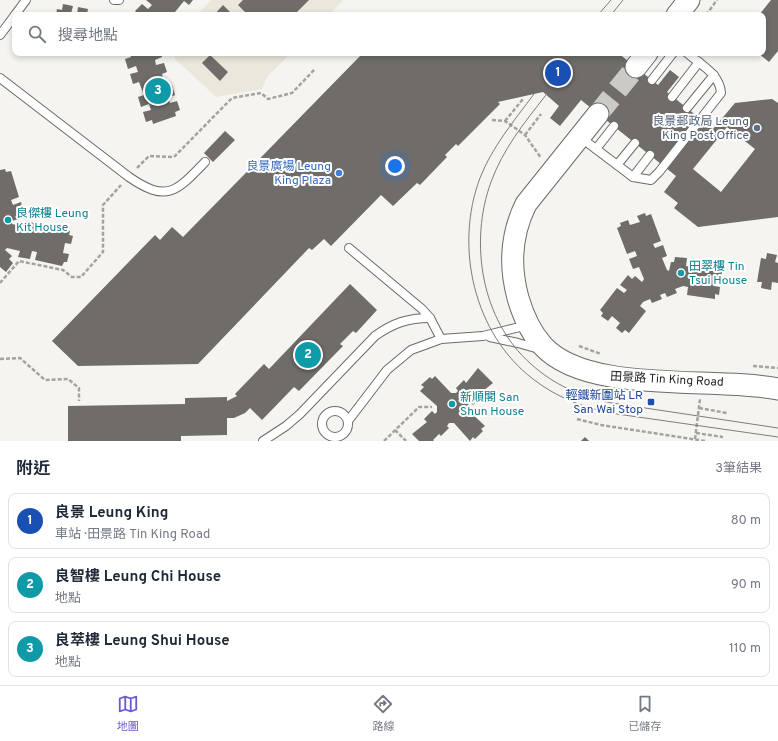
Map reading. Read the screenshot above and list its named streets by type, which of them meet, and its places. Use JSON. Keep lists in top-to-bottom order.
{
  "streets": {
    "street": ["田景路 Tin King Road"]
  },
  "places": {
    "other": [
      "良景郵政局 Leung King Post Office",
      "良景廣場 Leung King Plaza",
      "良傑樓 Leung Kit House",
      "田翠樓 Tin Tsui House",
      "新順閣 San Shun House"
    ],
    "transit": ["輕鐵新圍站 LR San Wai Stop"]
  },
  "page": {
    "search": "搜尋地點",
    "pins": ["1", "3", "2"],
    "heading": ["附近", "3筆結果"],
    "list": [
      {
        "mark": "1",
        "name": "良景 Leung King",
        "note": "車站 · 田景路 Tin King Road",
        "value": "80 m"
      },
      {
        "mark": "2",
        "name": "良智樓 Leung Chi House",
        "note": "地點",
        "value": "90 m"
      },
      {
        "mark": "3",
        "name": "良萃樓 Leung Shui House",
        "note": "地點",
        "value": "110 m"
      }
    ],
    "nav": ["地圖", "路線", "已儲存"]
  }
}
